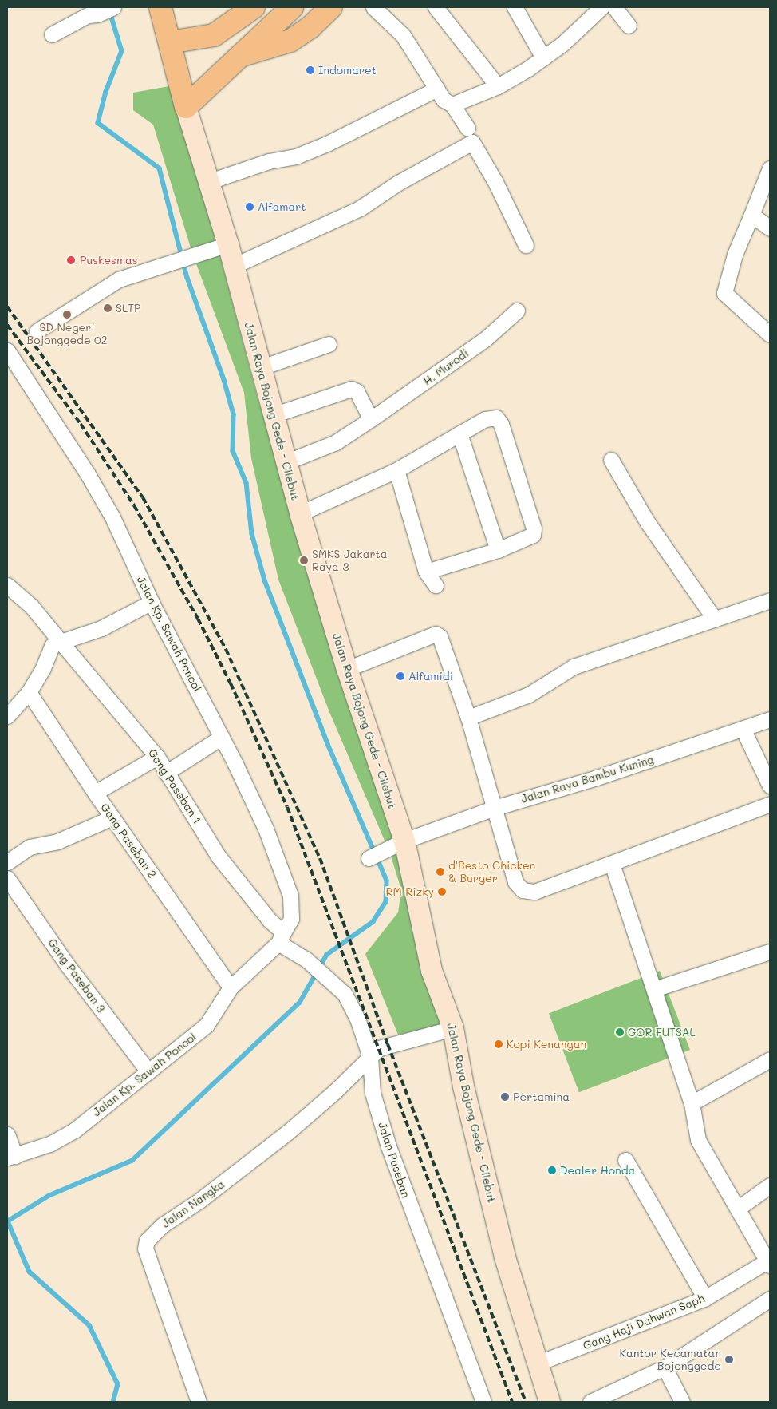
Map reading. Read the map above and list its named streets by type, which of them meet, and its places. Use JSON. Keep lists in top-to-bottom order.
{
  "streets": {
    "main road": ["Jalan Raya Bojong Gede - Cilebut"],
    "street": [
      "H. Murodi",
      "Jalan Kp. Sawah Poncol",
      "Jalan Raya Bambu Kuning",
      "Gang Paseban 1",
      "Gang Paseban 2",
      "Gang Paseban 3",
      "Jalan Paseban",
      "Jalan Nangka",
      "Gang Haji Dahwan Saph"
    ]
  },
  "crossings": [
    ["H. Murodi", "Jalan Raya Bojong Gede - Cilebut"],
    ["Jalan Raya Bojong Gede - Cilebut", "Jalan Raya Bambu Kuning"],
    ["Jalan Raya Bojong Gede - Cilebut", "Jalan Nangka"],
    ["Jalan Raya Bojong Gede - Cilebut", "Gang Haji Dahwan Saph"],
    ["Jalan Kp. Sawah Poncol", "Gang Paseban 1"],
    ["Jalan Kp. Sawah Poncol", "Gang Paseban 2"],
    ["Jalan Kp. Sawah Poncol", "Gang Paseban 3"],
    ["Jalan Kp. Sawah Poncol", "Jalan Paseban"],
    ["Gang Paseban 1", "Jalan Paseban"],
    ["Jalan Paseban", "Jalan Nangka"]
  ],
  "places": [
    "Indomaret",
    "Alfamart",
    "Puskesmas",
    "SLTP",
    "SD Negeri Bojonggede 02",
    "SMKS Jakarta Raya 3",
    "Alfamidi",
    "d'Besto Chicken & Burger",
    "RM Rizky",
    "GOR FUTSAL",
    "Kopi Kenangan",
    "Pertamina",
    "Dealer Honda",
    "Kantor Kecamatan Bojonggede"
  ]
}
